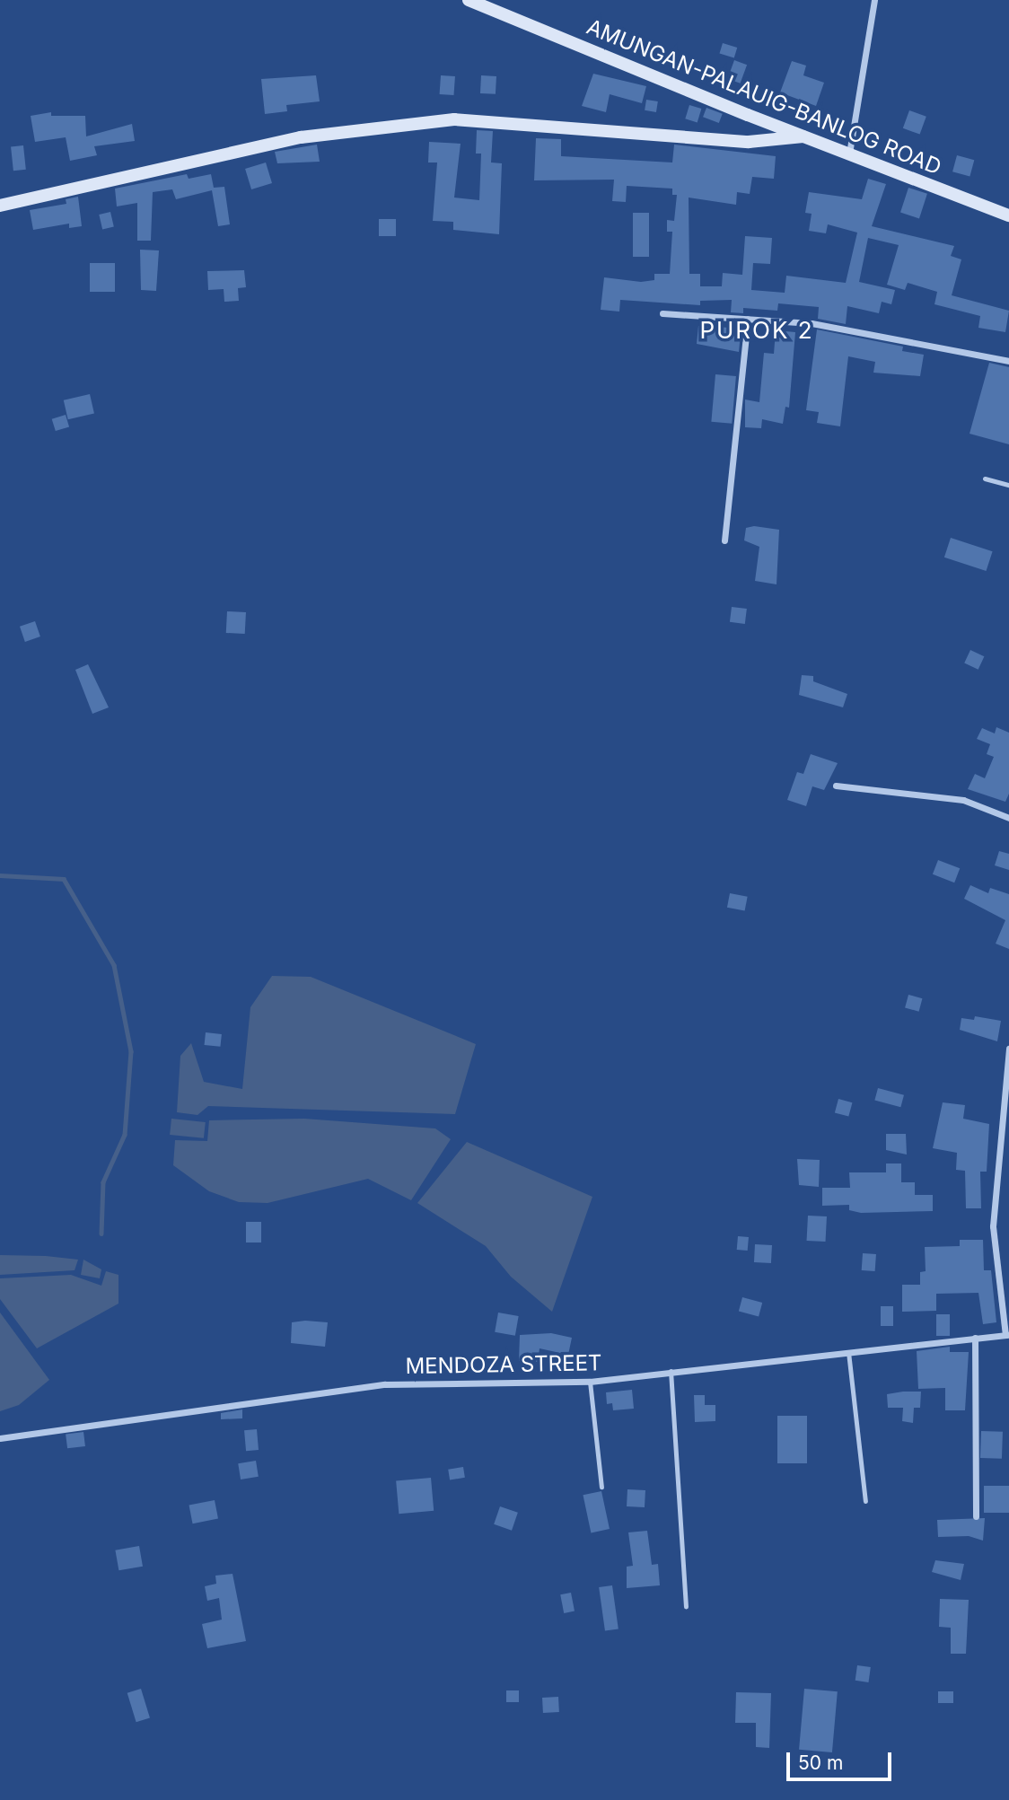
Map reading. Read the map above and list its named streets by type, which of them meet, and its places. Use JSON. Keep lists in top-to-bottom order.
{
  "streets": {
    "street": ["AMUNGAN-PALAUIG-BANLOG ROAD", "MENDOZA STREET"]
  },
  "districts": ["PUROK 2"],
  "scale_bar": "50 m"
}
